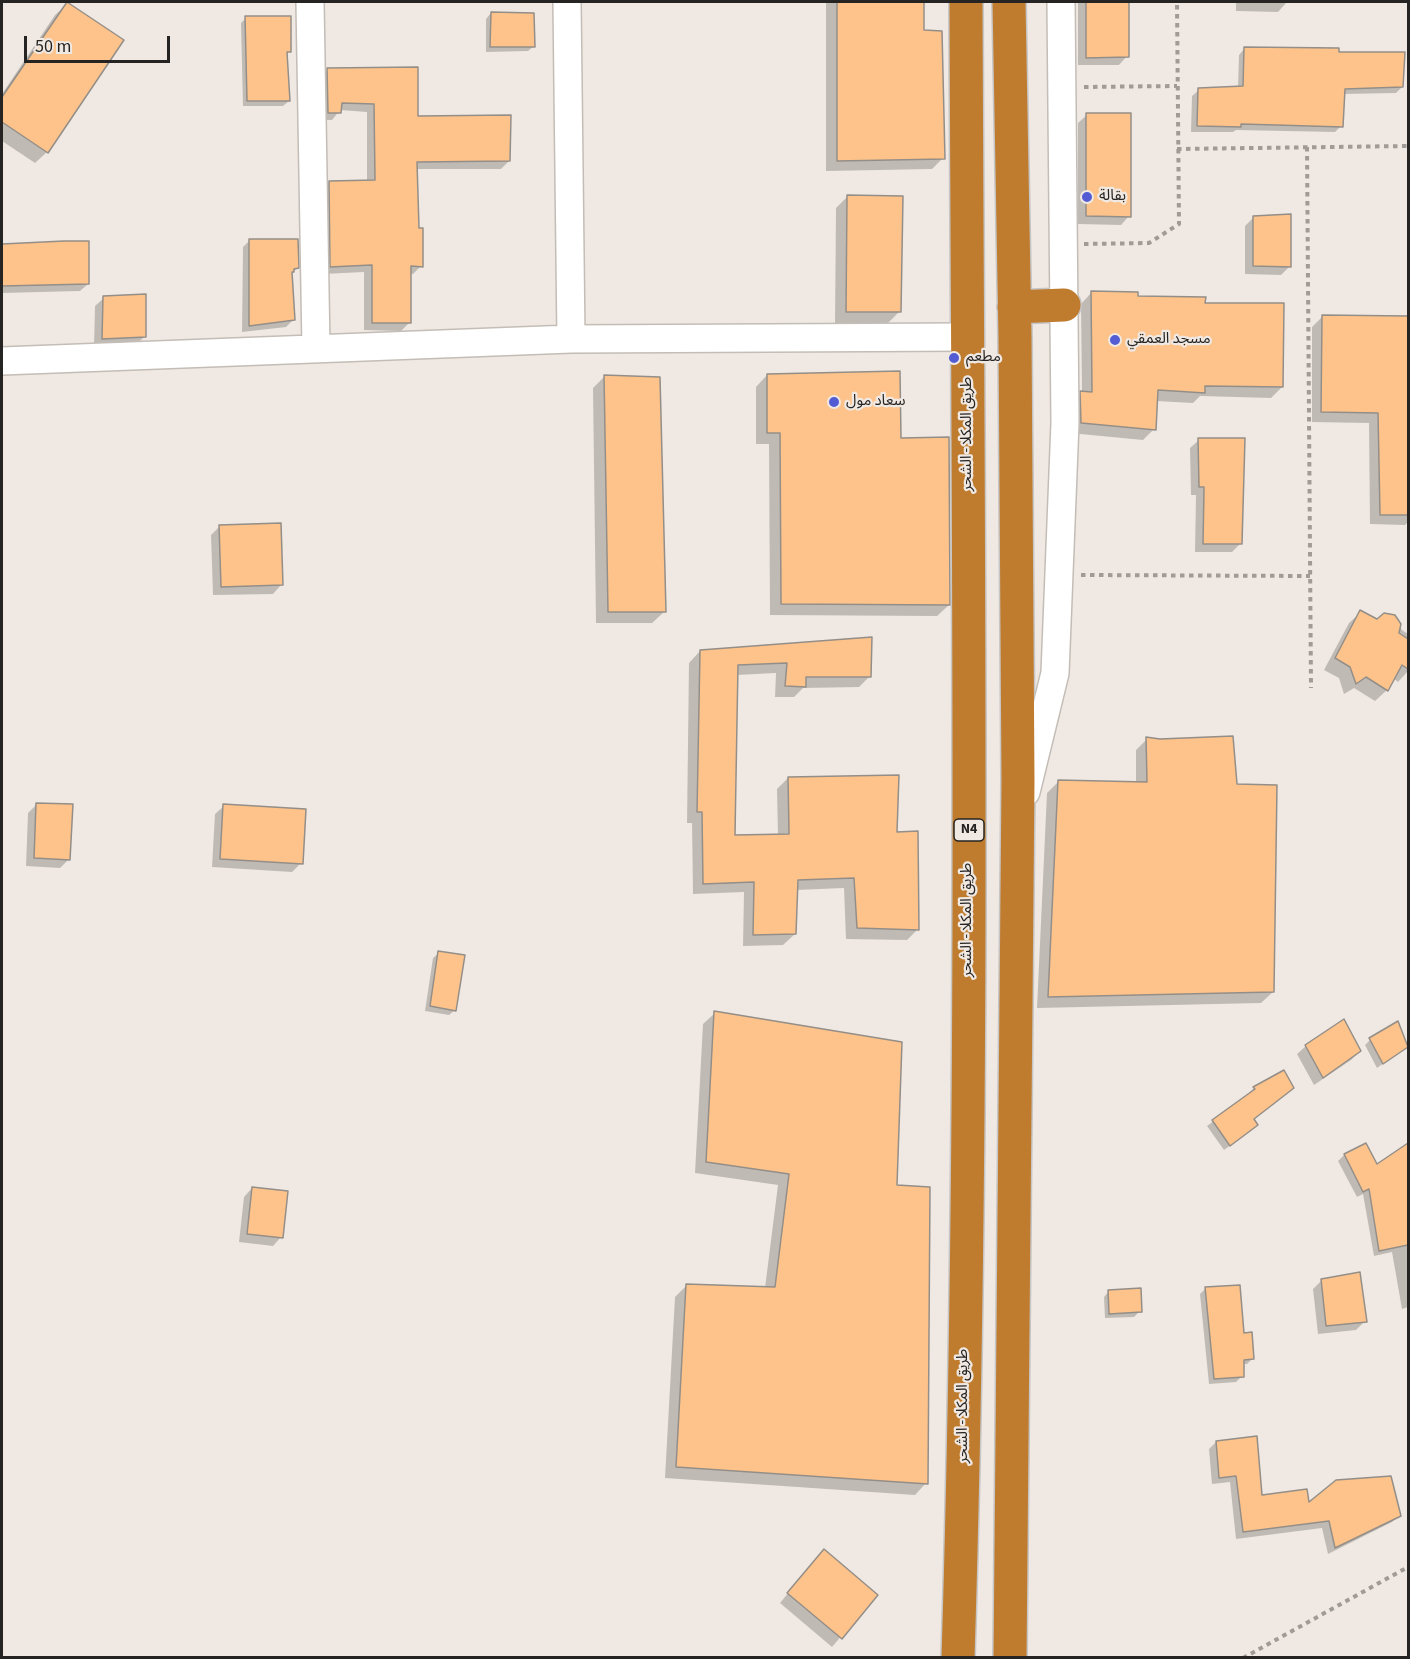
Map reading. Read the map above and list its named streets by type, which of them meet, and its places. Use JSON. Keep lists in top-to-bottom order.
{
  "streets": {
    "highway": ["طريق المكلا - الشحر", "N4"]
  },
  "places": [
    "بقالة",
    "مسجد العمقي",
    "مطعم",
    "سعاد مول"
  ],
  "scale_bar": "50 m"
}
